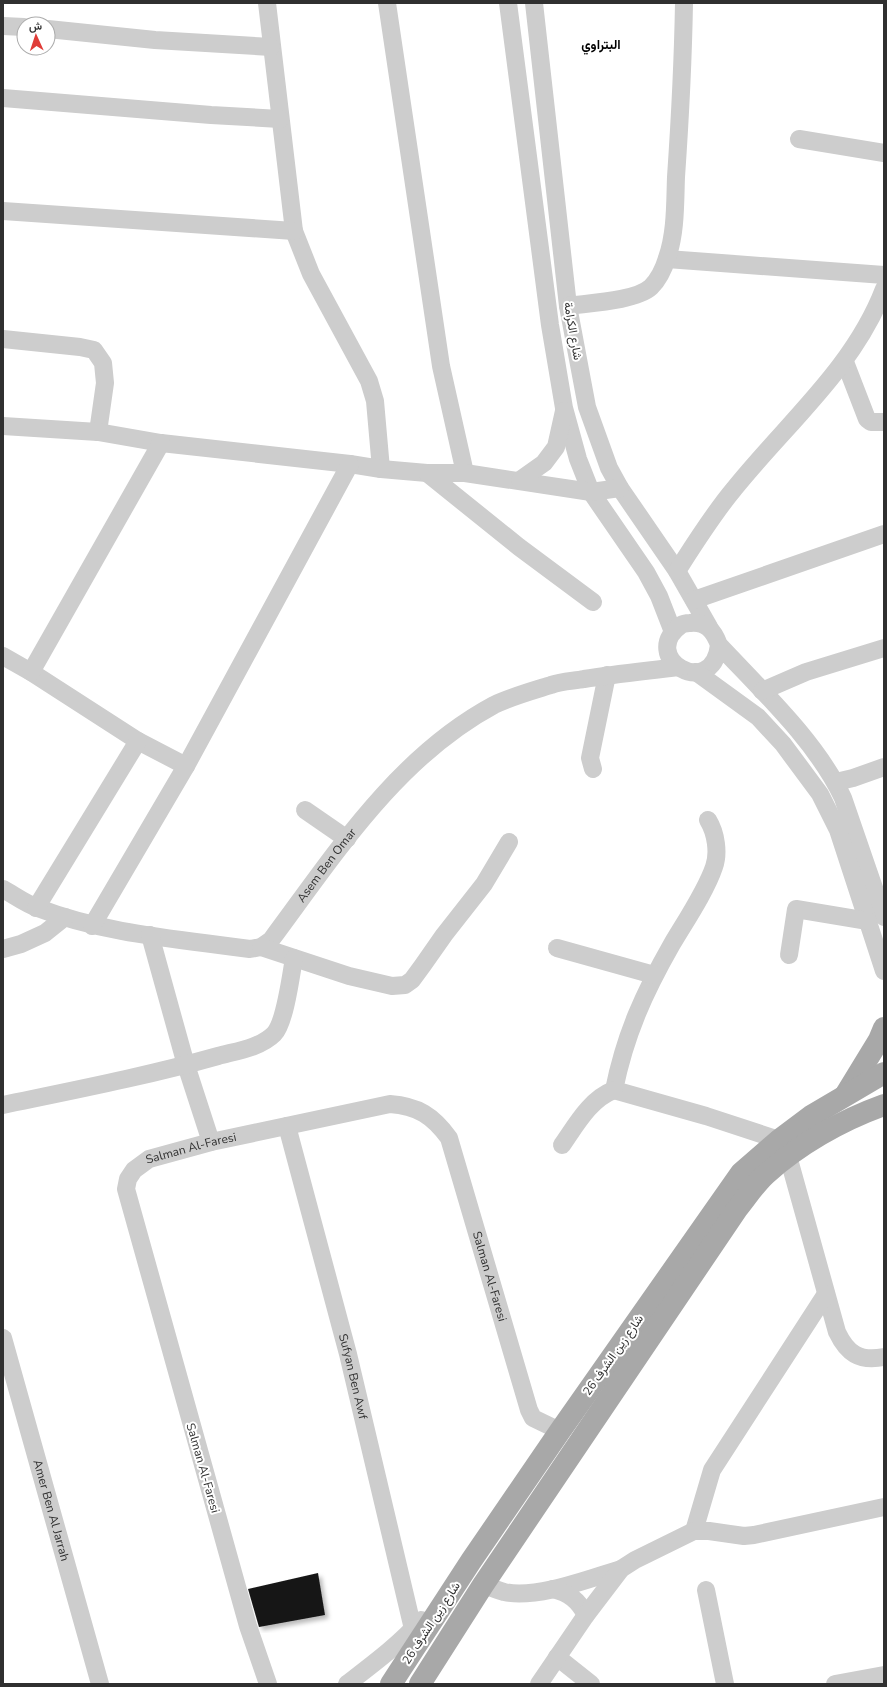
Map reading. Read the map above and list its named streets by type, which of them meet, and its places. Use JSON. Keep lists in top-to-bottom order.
{
  "streets": {
    "main road": ["شارع زين الشرف 26"],
    "street": [
      "شارع الكرامة",
      "Asem Ben Omar",
      "Salman Al-Faresi",
      "Sufyan Ben Awf",
      "Amer Ben Al Jarrah"
    ]
  },
  "crossings": [
    ["شارع الكرامة", "Asem Ben Omar"],
    ["Salman Al-Faresi", "شارع زين الشرف 26"],
    ["Salman Al-Faresi", "Sufyan Ben Awf"]
  ],
  "districts": ["البتراوي"],
  "north": "top"
}
